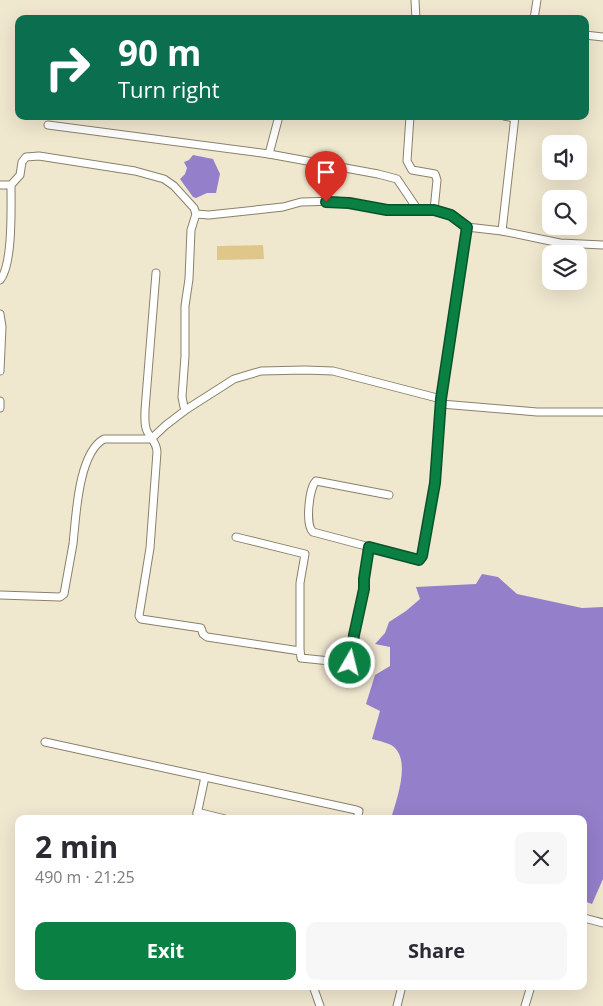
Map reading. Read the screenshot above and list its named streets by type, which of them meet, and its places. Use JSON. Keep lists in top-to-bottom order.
{
  "page": {
    "turn": ["90 m", "Turn right"],
    "heading": ["2 min", "490 m · 21:25"],
    "buttons": ["Exit", "Share"]
  }
}
